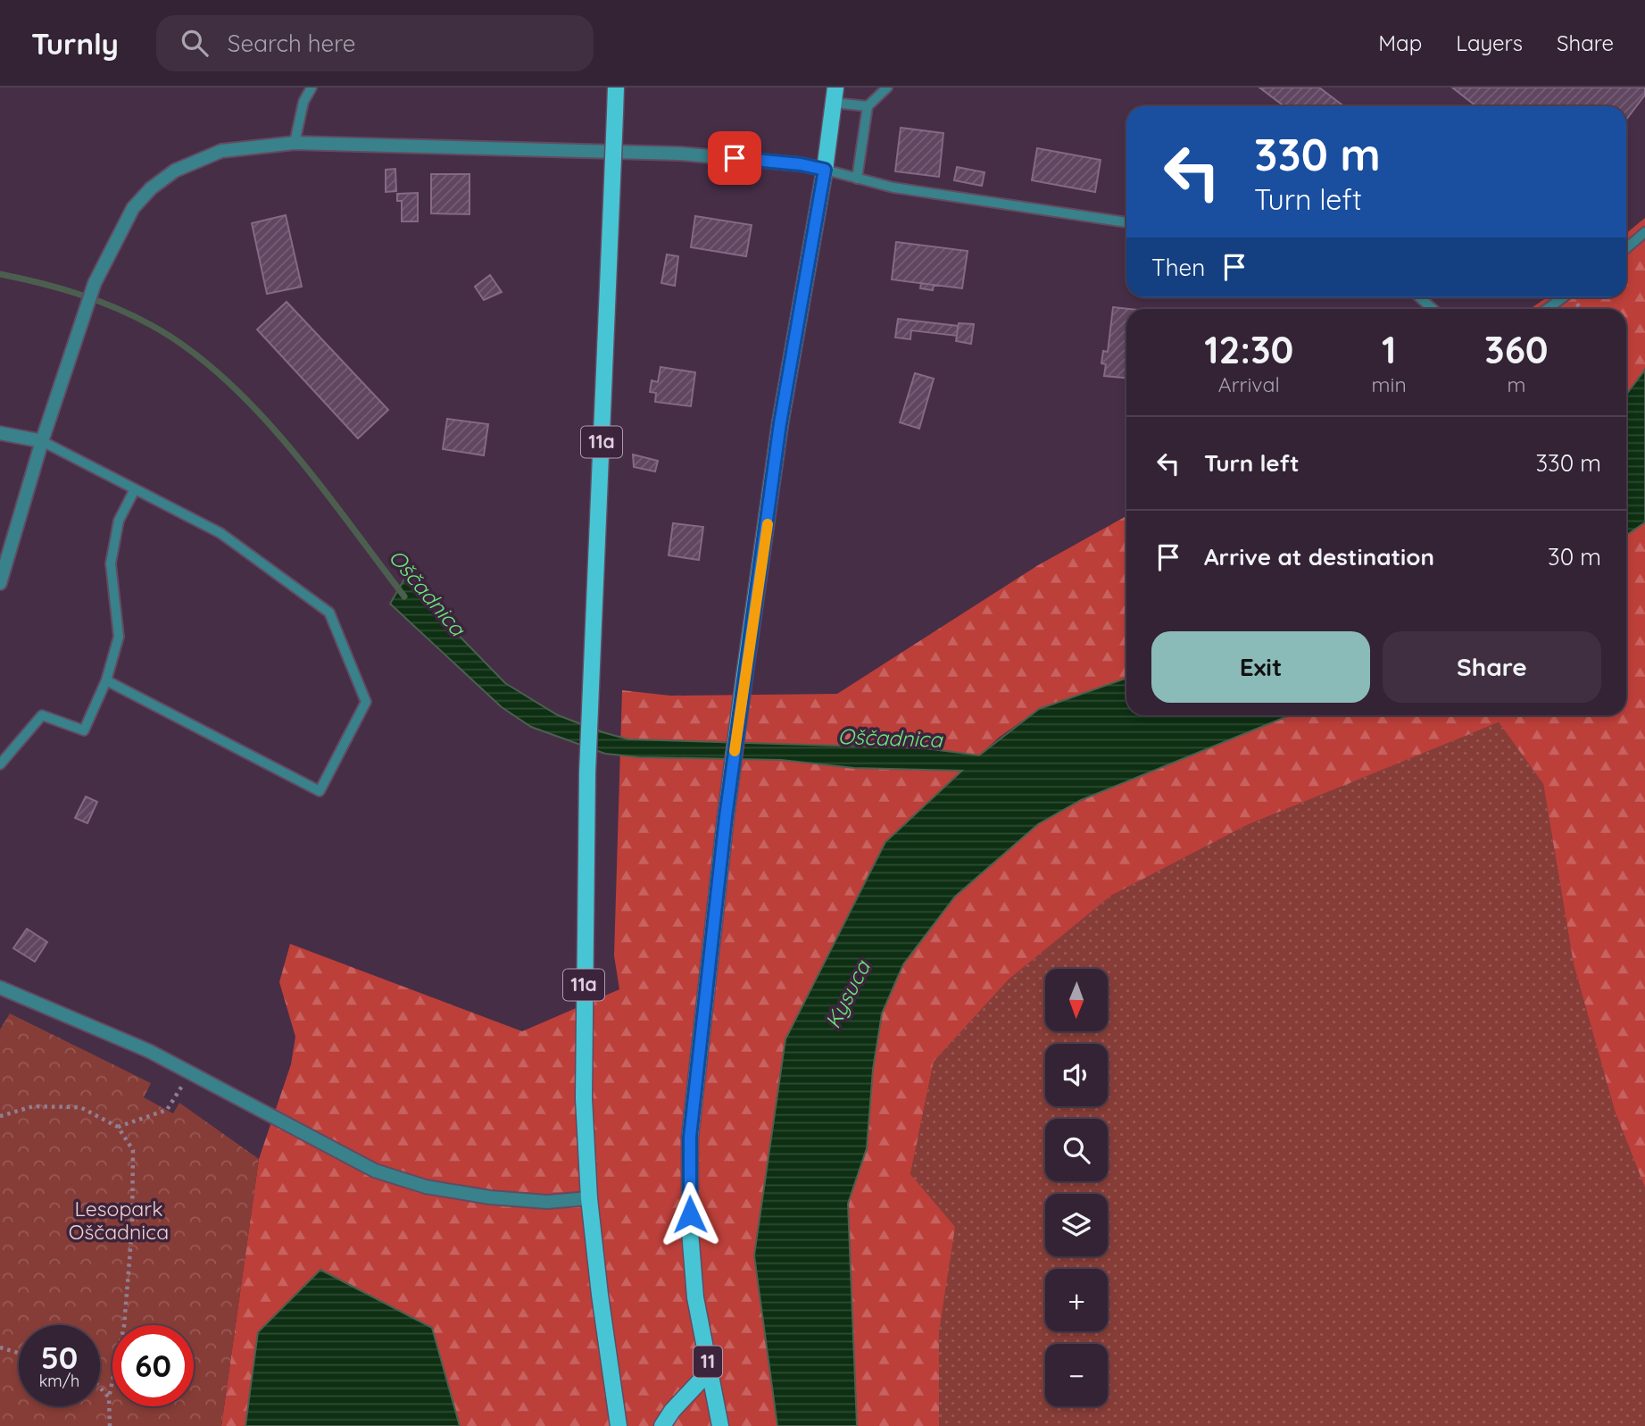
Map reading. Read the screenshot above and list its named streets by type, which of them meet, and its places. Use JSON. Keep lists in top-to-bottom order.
{
  "streets": {
    "main road": ["11a", "11"]
  },
  "water": ["Oščadnica", "Kysuca"],
  "parks": ["Lesopark Oščadnica"],
  "north": "bottom",
  "page": {
    "header": "Turnly",
    "search": "Search here",
    "nav": ["Map", "Layers", "Share"],
    "turn": ["330 m", "Turn left"],
    "then": "Then",
    "eta": [
      "12:30",
      "Arrival",
      "1",
      "min",
      "360",
      "m"
    ],
    "list": [
      {
        "name": "Turn left",
        "value": "330 m"
      },
      {
        "name": "Arrive at destination",
        "value": "30 m"
      }
    ],
    "buttons": ["Exit", "Share"],
    "map_buttons": ["+", "−"],
    "speed": "50 km/h",
    "limit": "60"
  }
}
